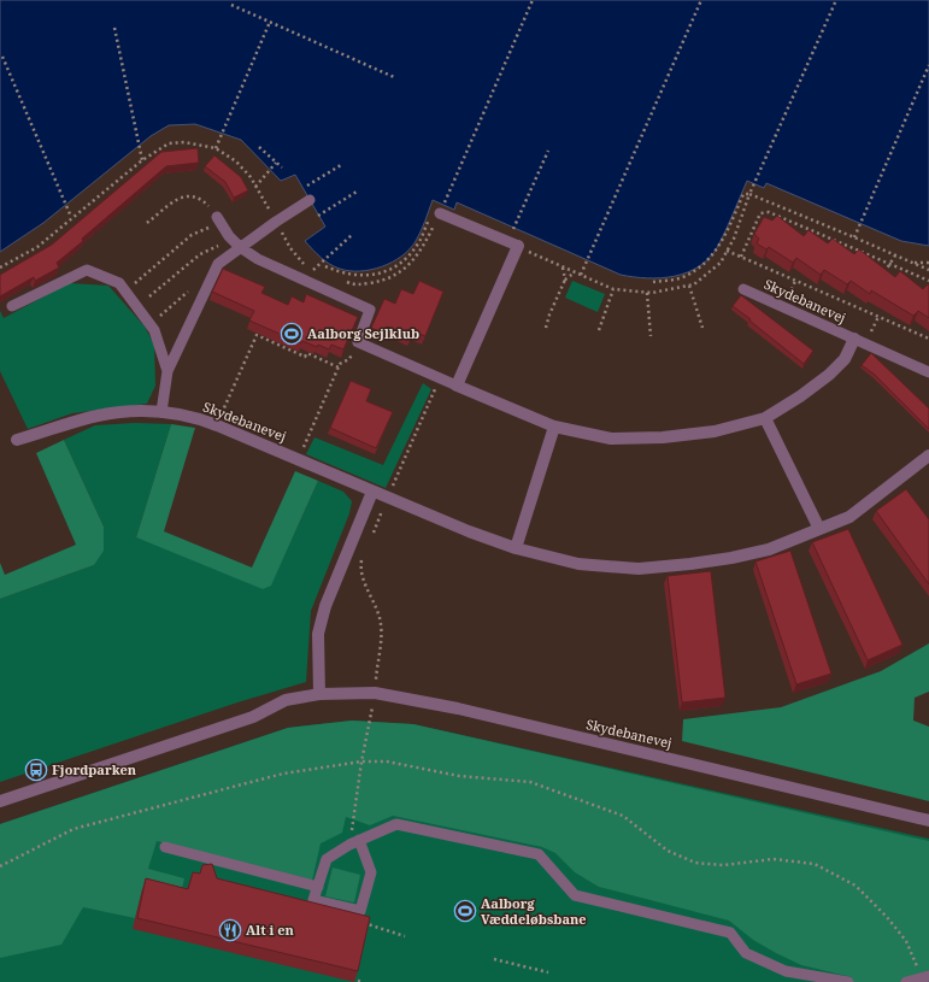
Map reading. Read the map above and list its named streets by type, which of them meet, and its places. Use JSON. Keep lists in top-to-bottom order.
{
  "streets": {
    "street": ["Skydebanevej"]
  },
  "places": {
    "sports": ["Aalborg Sejlklub", "Aalborg Væddeløbsbane"],
    "bus stop": ["Fjordparken"],
    "restaurant": ["Alt i en"]
  }
}
